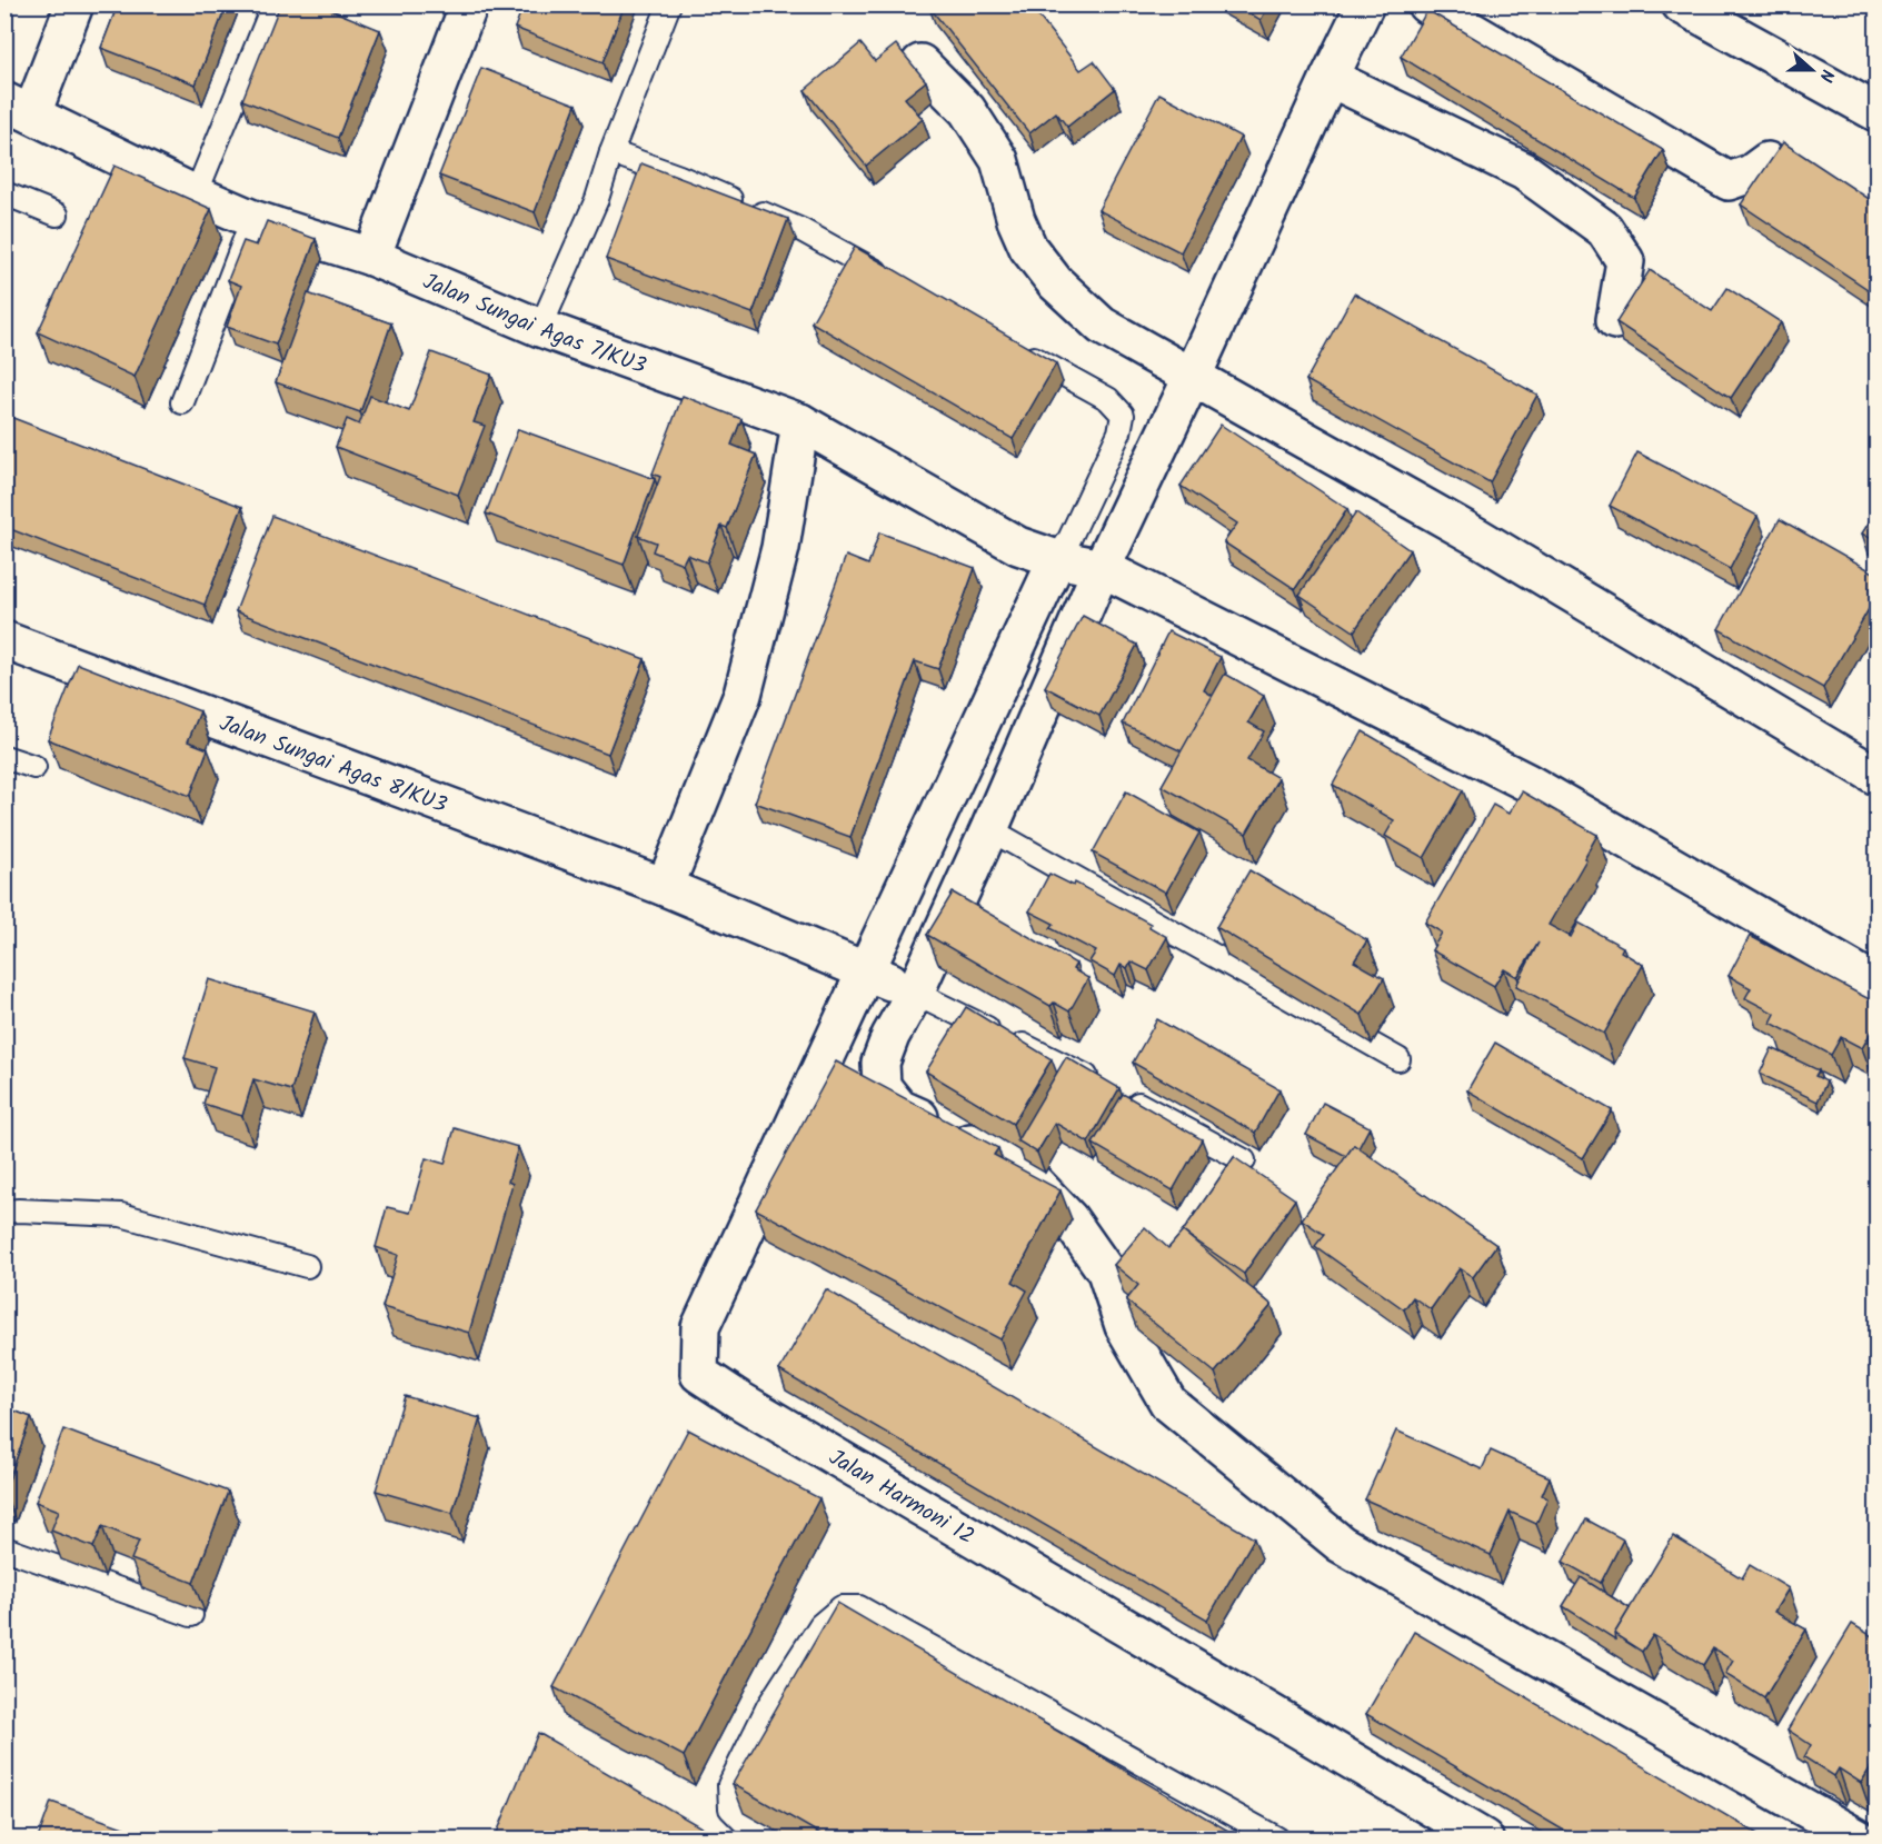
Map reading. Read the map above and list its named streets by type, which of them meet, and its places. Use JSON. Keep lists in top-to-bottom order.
{
  "streets": {
    "street": ["Jalan Sungai Agas 7/KU3", "Jalan Sungai Agas 8/KU3", "Jalan Harmoni 12"]
  },
  "crossings": [
    ["Jalan Sungai Agas 8/KU3", "Jalan Harmoni 12"]
  ],
  "north": "right"
}
